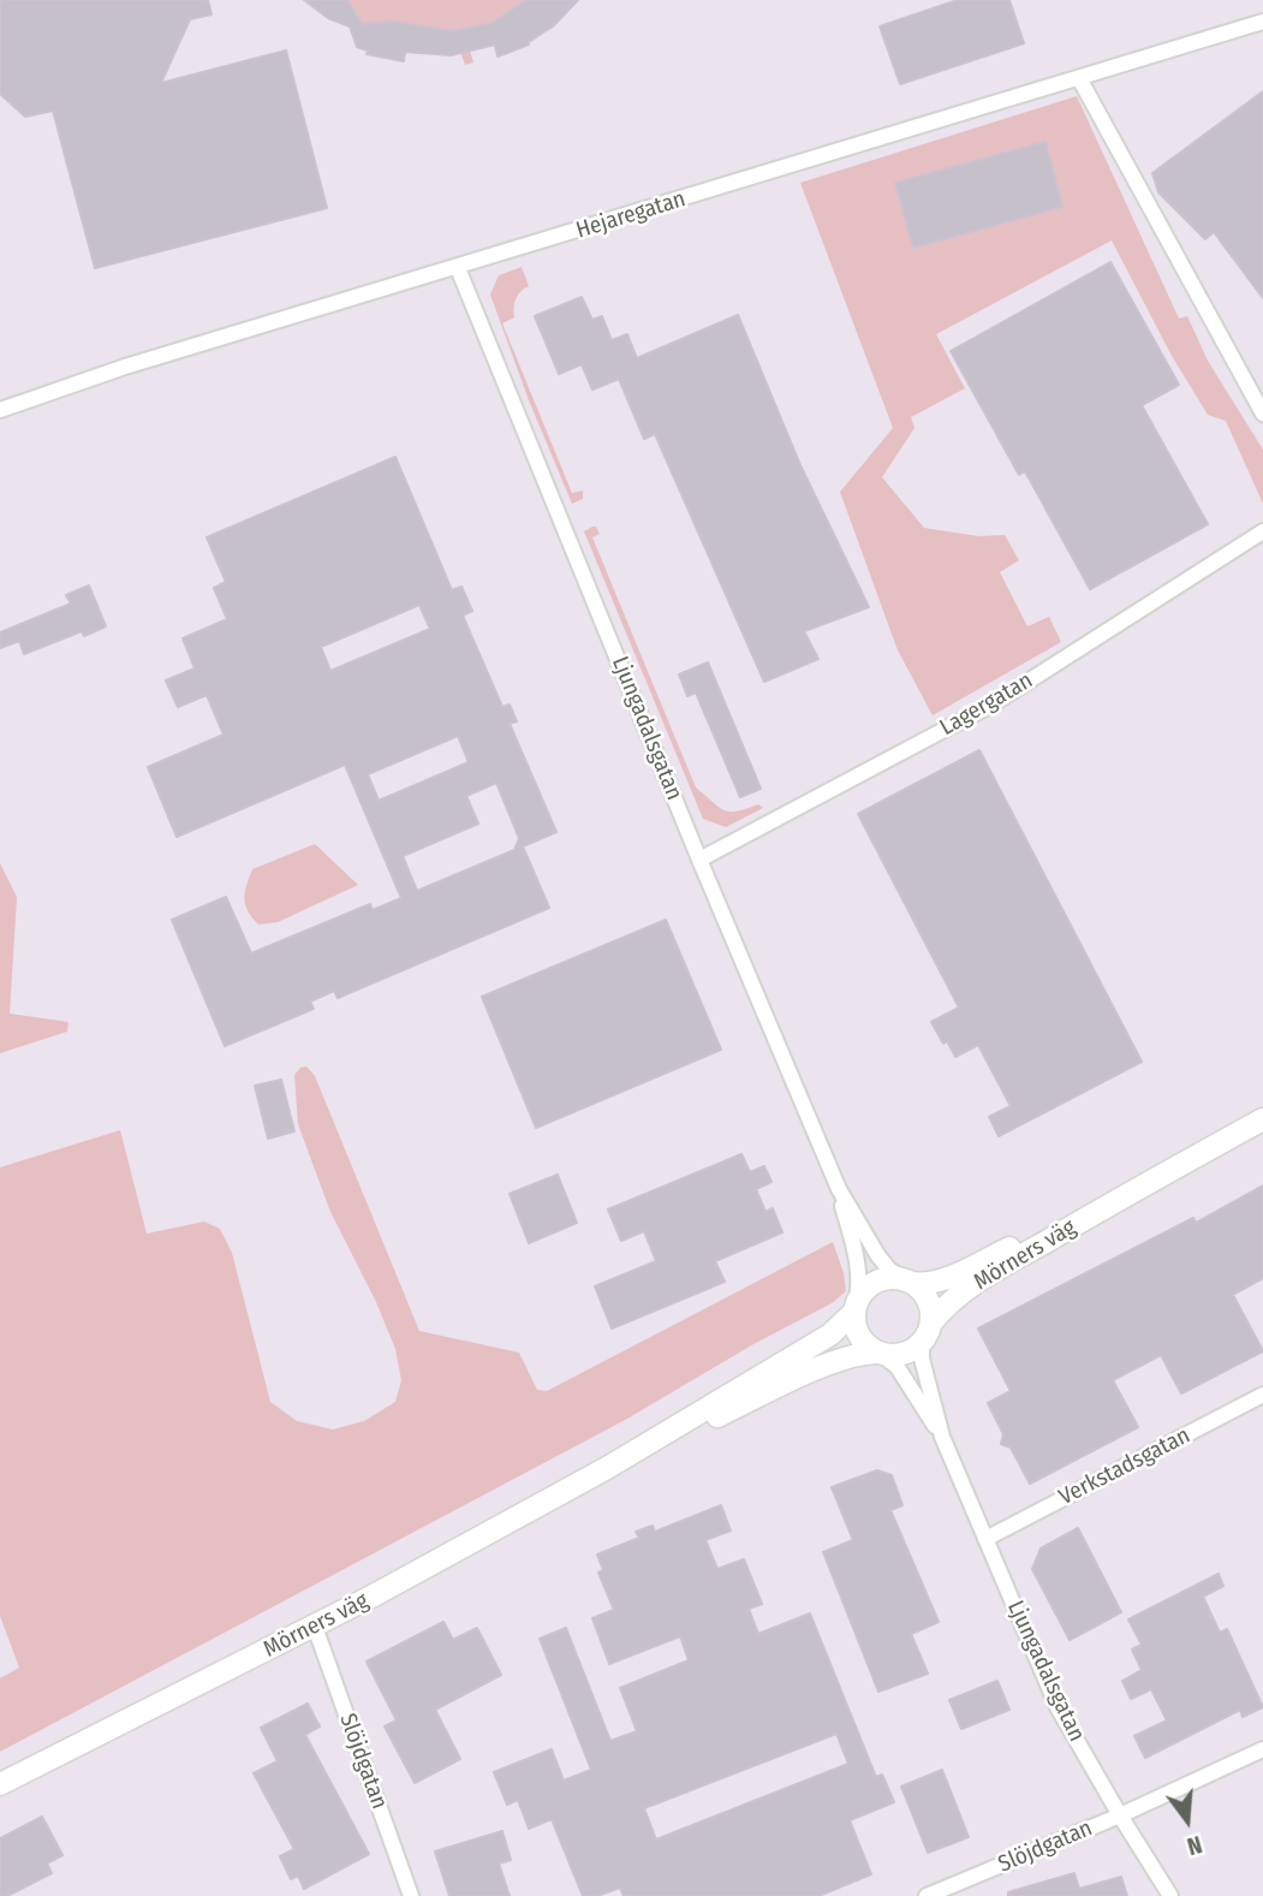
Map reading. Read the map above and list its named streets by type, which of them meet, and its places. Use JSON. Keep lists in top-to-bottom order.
{
  "streets": {
    "main road": ["Mörners väg"],
    "street": [
      "Hejaregatan",
      "Lagergatan",
      "Ljungadalsgatan",
      "Verkstadsgatan",
      "Slöjdgatan"
    ]
  },
  "crossings": [
    ["Hejaregatan", "Ljungadalsgatan"],
    ["Lagergatan", "Ljungadalsgatan"],
    ["Ljungadalsgatan", "Mörners väg"],
    ["Ljungadalsgatan", "Verkstadsgatan"],
    ["Ljungadalsgatan", "Slöjdgatan"],
    ["Mörners väg", "Slöjdgatan"]
  ],
  "north": "bottom"
}
